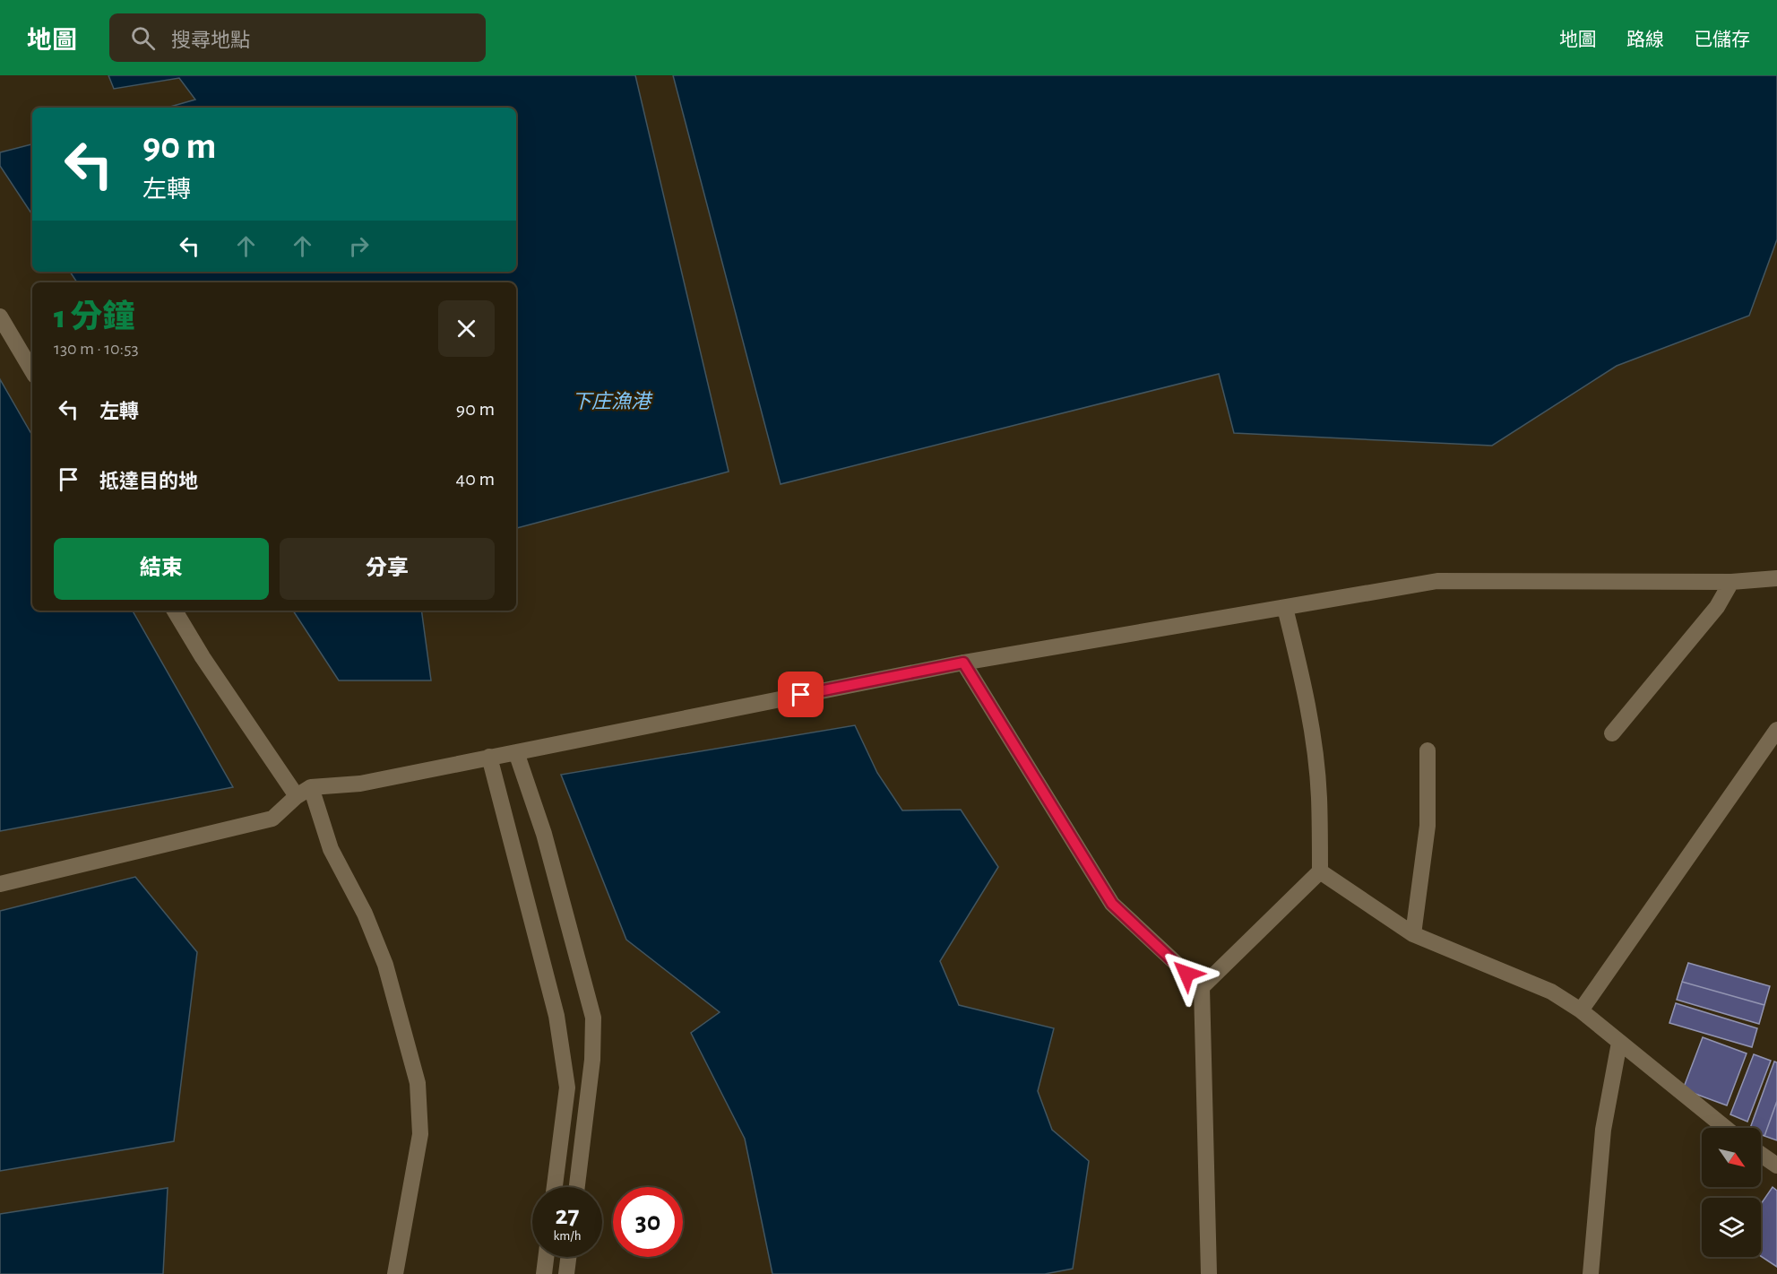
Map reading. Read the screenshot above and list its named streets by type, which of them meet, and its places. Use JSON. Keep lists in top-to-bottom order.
{
  "water": ["下庄漁港"],
  "north": "bottom right",
  "page": {
    "header": "地圖",
    "search": "搜尋地點",
    "nav": ["地圖", "路線", "已儲存"],
    "turn": ["90 m", "左轉"],
    "heading": ["1 分鐘", "130 m · 10:53"],
    "list": [
      {
        "name": "左轉",
        "value": "90 m"
      },
      {
        "name": "抵達目的地",
        "value": "40 m"
      }
    ],
    "buttons": ["結束", "分享"],
    "speed": "27 km/h",
    "limit": "30"
  }
}
